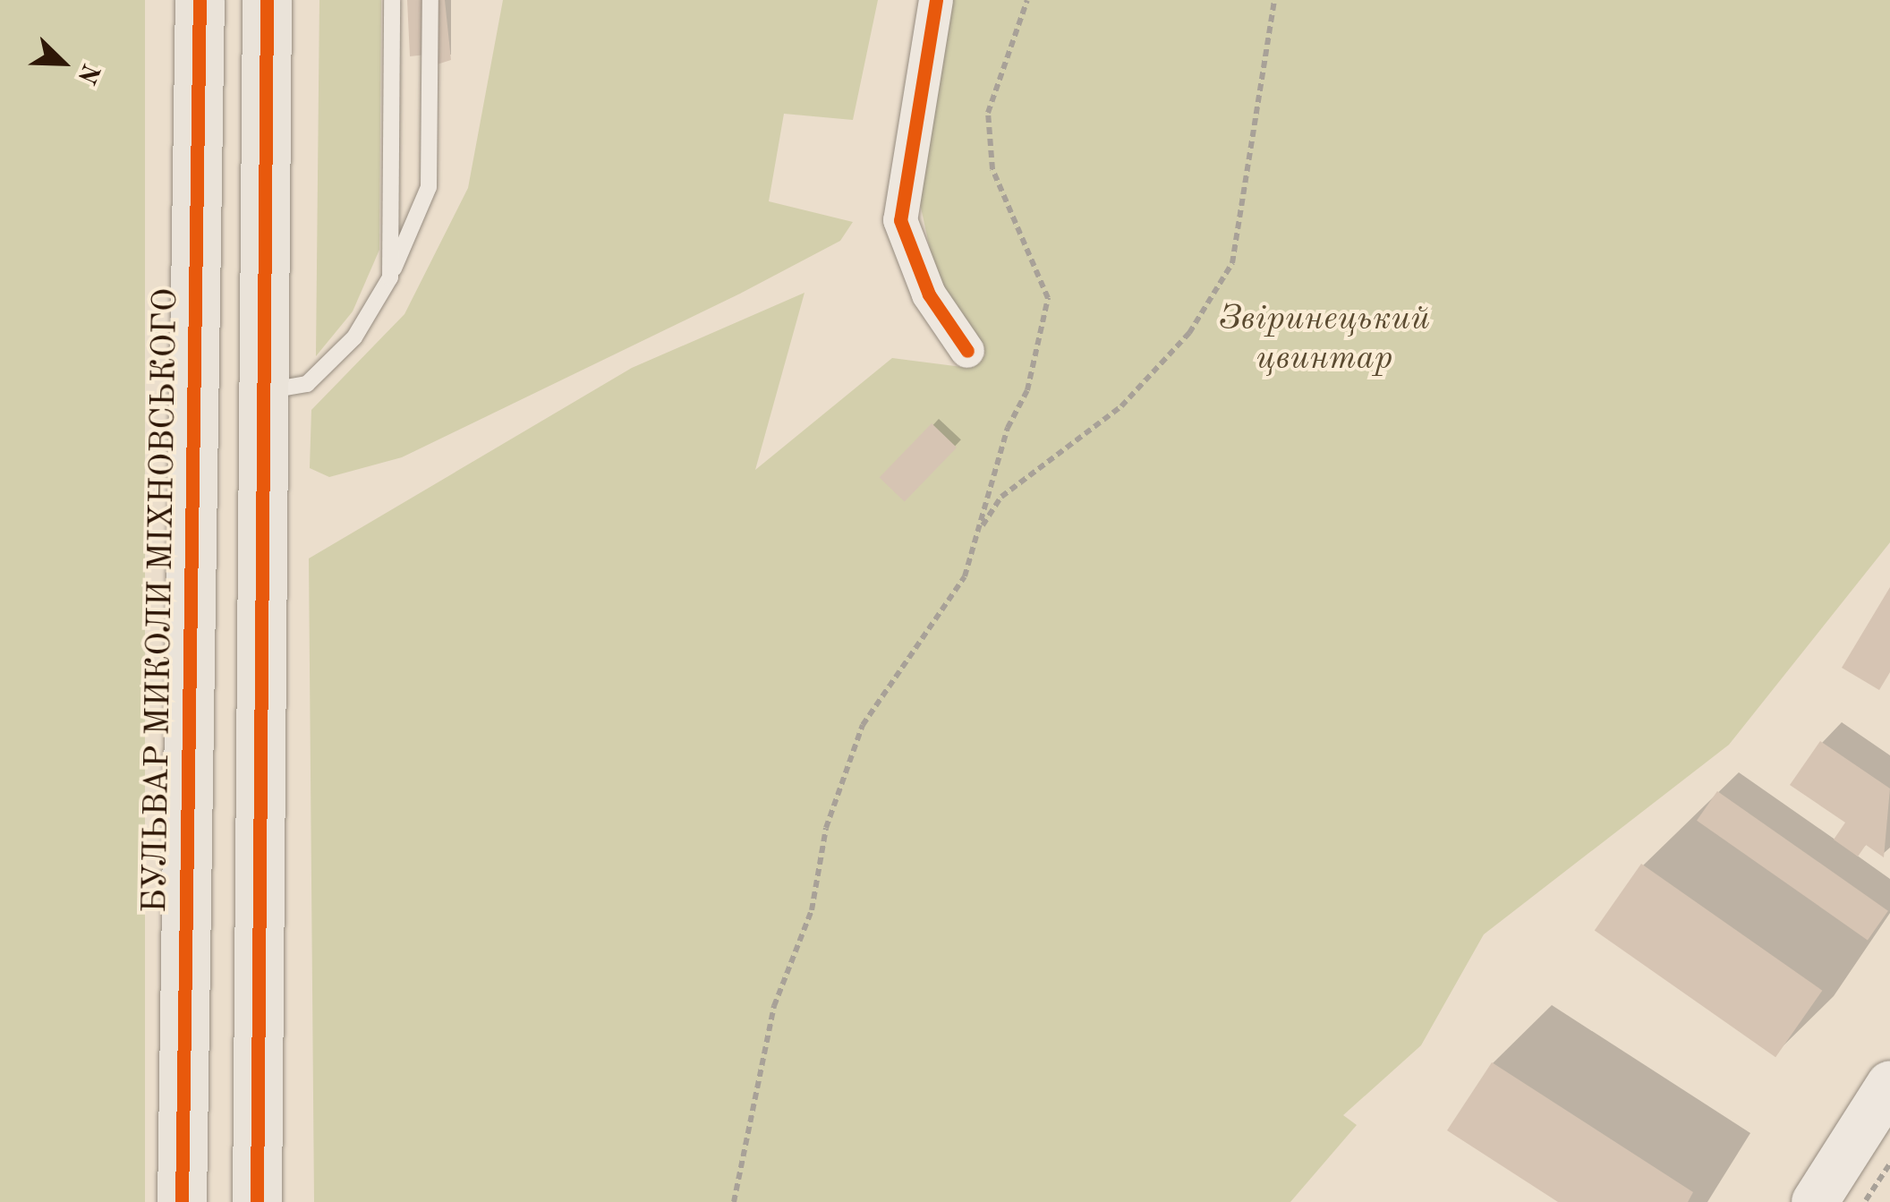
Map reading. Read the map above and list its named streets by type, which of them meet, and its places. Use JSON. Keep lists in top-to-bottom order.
{
  "streets": {
    "highway": ["БУЛЬВАР МИКОЛИ МІХНОВСЬКОГО"]
  },
  "parks": ["Звіринецький цвинтар"],
  "north": "bottom right"
}
